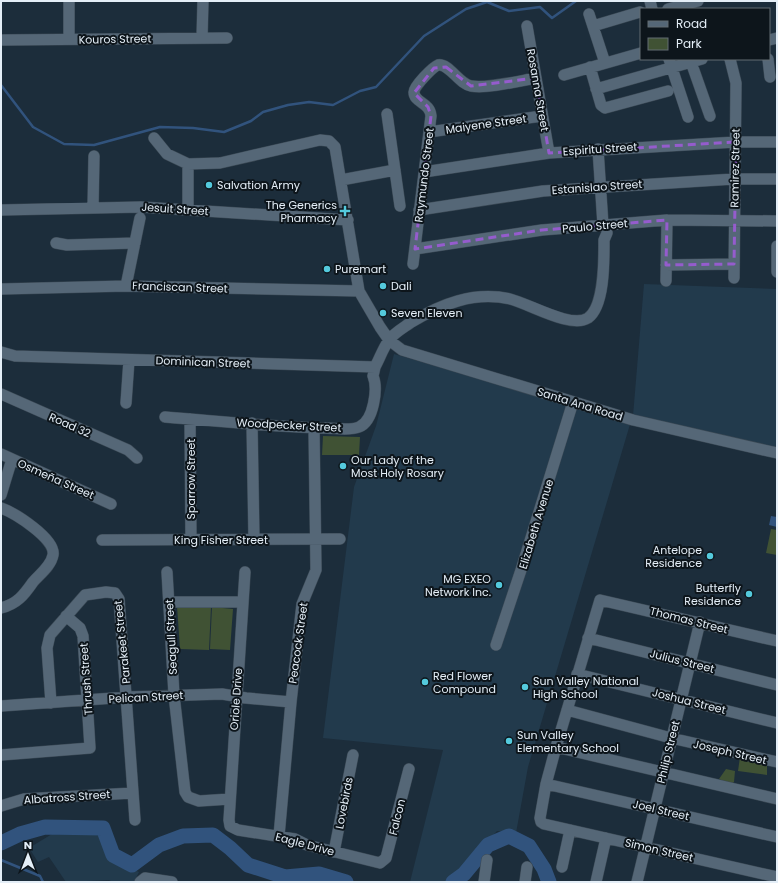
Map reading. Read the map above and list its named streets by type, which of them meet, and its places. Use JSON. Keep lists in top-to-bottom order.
{
  "streets": {
    "street": [
      "Kouros Street",
      "Rosanna Street",
      "Maiyene Street",
      "Espiritu Street",
      "Ramirez Street",
      "Raymundo Street",
      "Estanislao Street",
      "Jesuit Street",
      "Paulo Street",
      "Franciscan Street",
      "Dominican Street",
      "Santa Ana Road",
      "Road 32",
      "Woodpecker Street",
      "Osmeña Street",
      "Sparrow Street",
      "Elizabeth Avenue",
      "King Fisher Street",
      "Thomas Street",
      "Seagull Street",
      "Parakeet Street",
      "Peacock Street",
      "Julius Street",
      "Thrush Street",
      "Pelican Street",
      "Oriole Drive",
      "Joshua Street",
      "Philip Street",
      "Joseph Street",
      "Albatross Street",
      "Lovebirds",
      "Joel Street",
      "Falcon",
      "Eagle Drive",
      "Simon Street"
    ]
  },
  "crossings": [
    ["Rosanna Street", "Maiyene Street"],
    ["Rosanna Street", "Espiritu Street"],
    ["Rosanna Street", "Raymundo Street"],
    ["Maiyene Street", "Raymundo Street"],
    ["Espiritu Street", "Ramirez Street"],
    ["Espiritu Street", "Raymundo Street"],
    ["Ramirez Street", "Estanislao Street"],
    ["Ramirez Street", "Paulo Street"],
    ["Raymundo Street", "Estanislao Street"],
    ["Raymundo Street", "Paulo Street"],
    ["Dominican Street", "Woodpecker Street"],
    ["Santa Ana Road", "Elizabeth Avenue"],
    ["Woodpecker Street", "Sparrow Street"],
    ["Woodpecker Street", "Peacock Street"],
    ["Sparrow Street", "King Fisher Street"],
    ["King Fisher Street", "Peacock Street"],
    ["Thomas Street", "Julius Street"],
    ["Thomas Street", "Philip Street"],
    ["Seagull Street", "Pelican Street"],
    ["Seagull Street", "Oriole Drive"],
    ["Parakeet Street", "Thrush Street"],
    ["Parakeet Street", "Pelican Street"],
    ["Parakeet Street", "Albatross Street"],
    ["Peacock Street", "Pelican Street"],
    ["Peacock Street", "Eagle Drive"],
    ["Julius Street", "Philip Street"],
    ["Thrush Street", "Pelican Street"],
    ["Pelican Street", "Oriole Drive"],
    ["Oriole Drive", "Eagle Drive"],
    ["Joshua Street", "Philip Street"],
    ["Philip Street", "Joseph Street"],
    ["Philip Street", "Joel Street"],
    ["Philip Street", "Simon Street"],
    ["Lovebirds", "Eagle Drive"],
    ["Joel Street", "Simon Street"],
    ["Falcon", "Eagle Drive"]
  ],
  "places": {
    "other": [
      "Salvation Army",
      "Puremart",
      "Dali",
      "Seven Eleven",
      "Our Lady of the Most Holy Rosary",
      "Antelope Residence",
      "MG EXEO Network Inc.",
      "Butterfly Residence",
      "Red Flower Compound",
      "Sun Valley National High School",
      "Sun Valley Elementary School"
    ],
    "health": ["The Generics Pharmacy"]
  },
  "legend": ["Road", "Park"],
  "north": "top"
}
